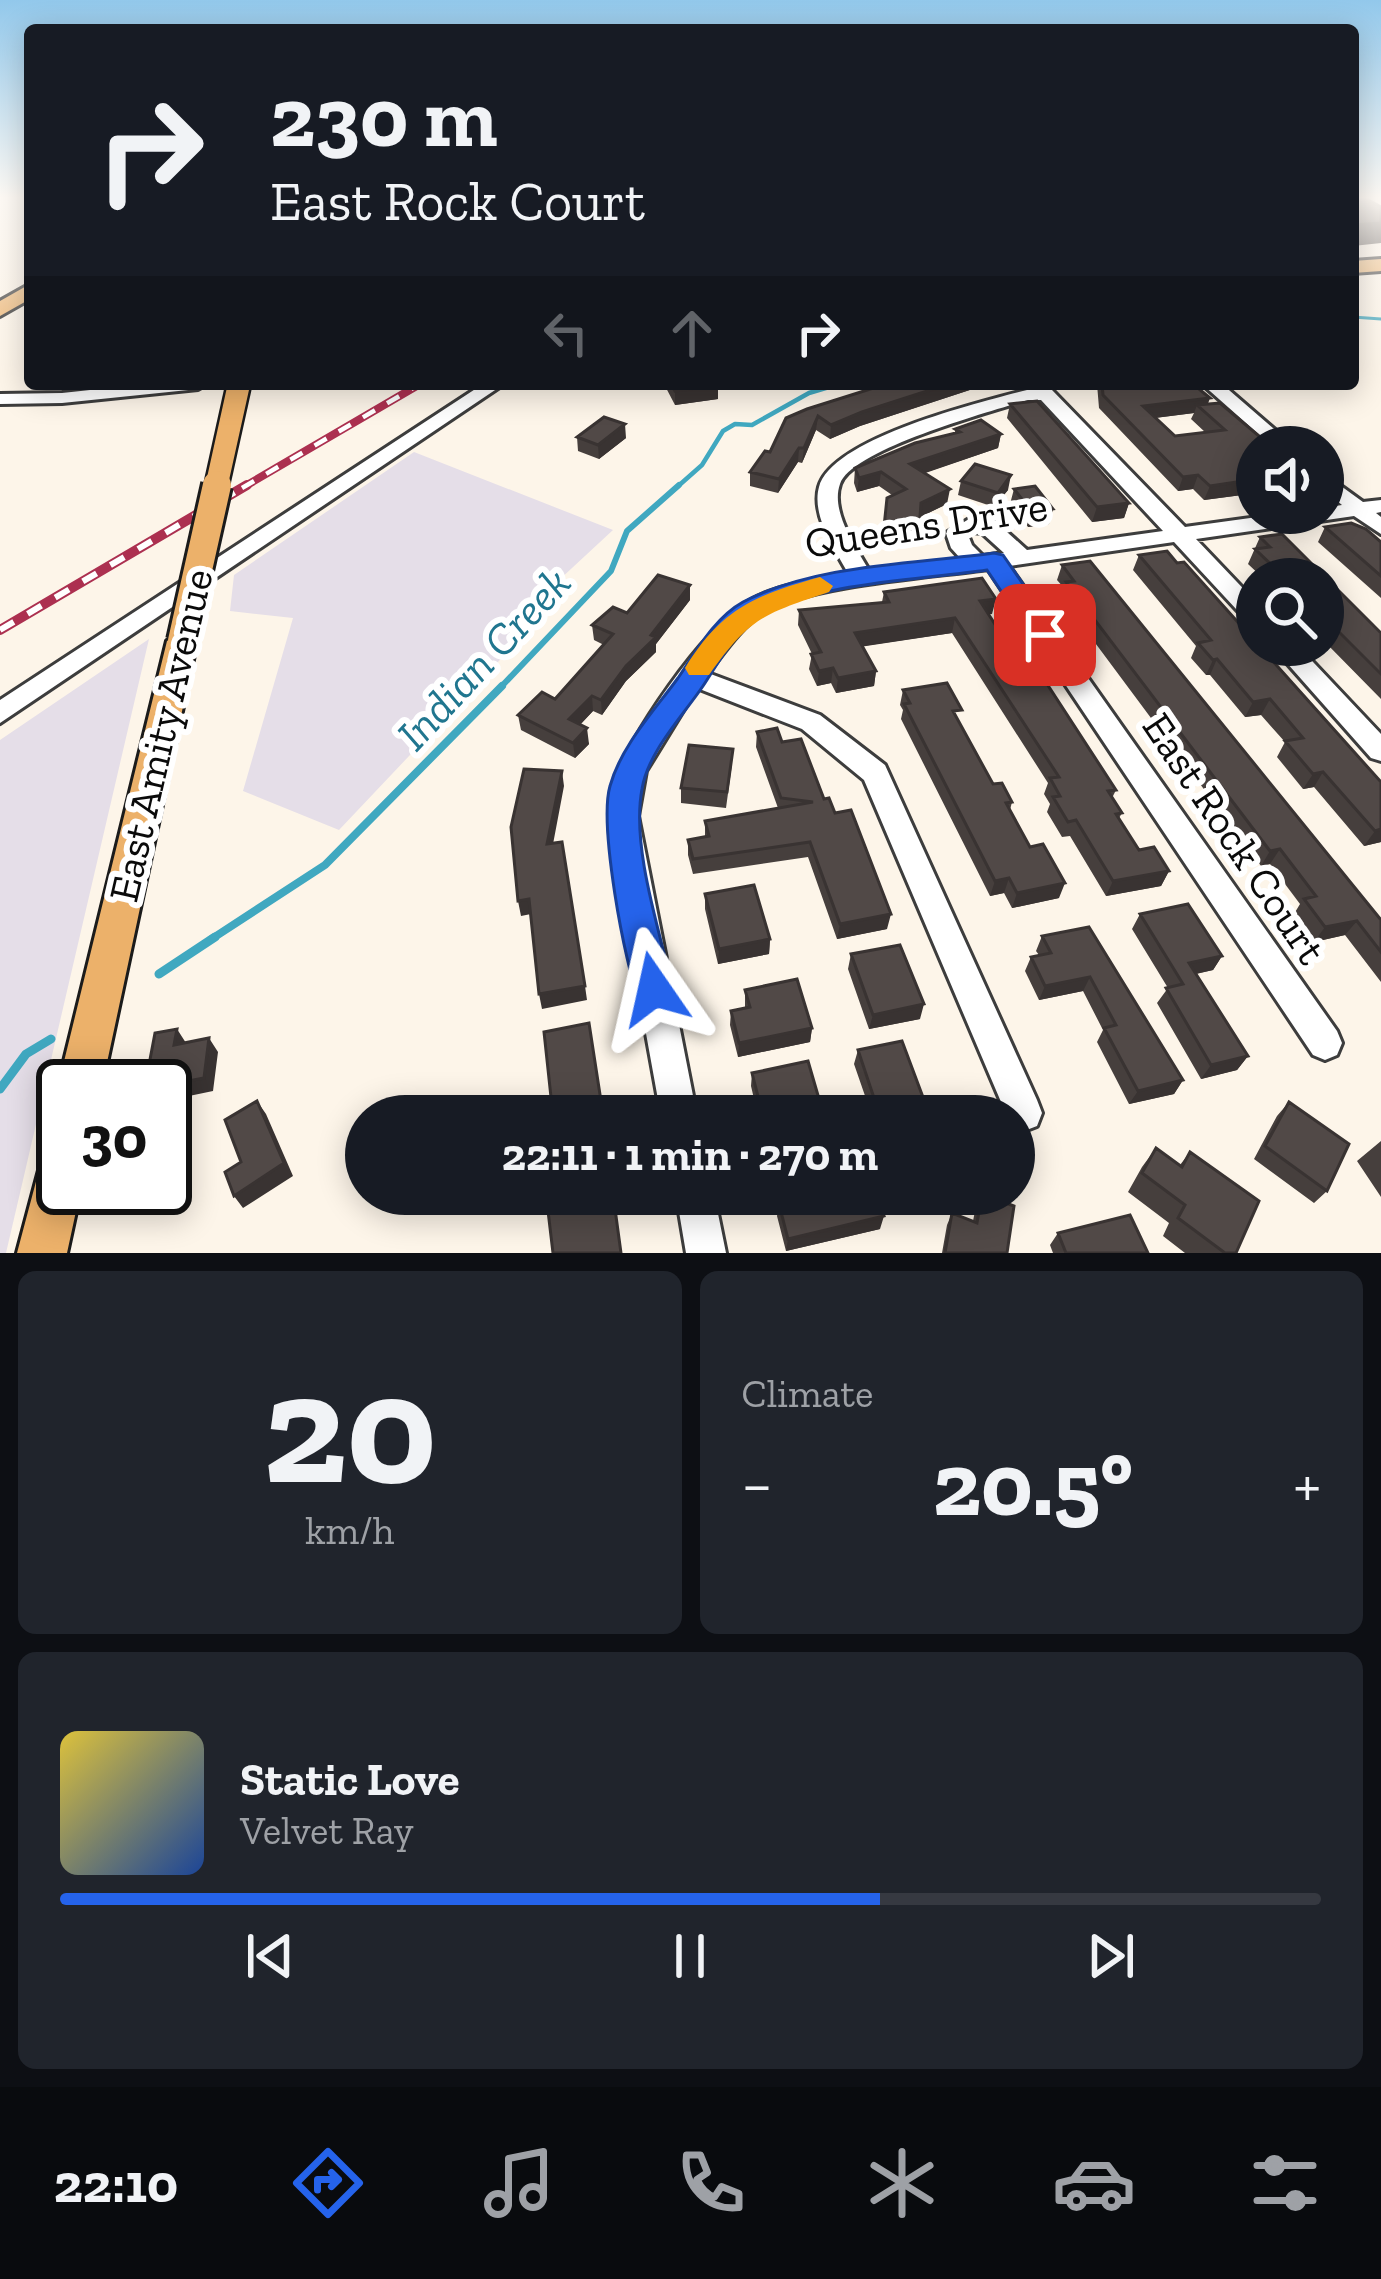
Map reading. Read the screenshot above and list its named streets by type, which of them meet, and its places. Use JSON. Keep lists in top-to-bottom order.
{
  "streets": {
    "main road": ["East Amity Avenue"],
    "street": ["Queens Drive", "East Rock Court"]
  },
  "crossings": [
    ["Queens Drive", "East Rock Court"]
  ],
  "water": ["Indian Creek"],
  "page": {
    "turn": ["230 m", "East Rock Court"],
    "limit": "30",
    "trip": "22:11 · 1 min · 270 m",
    "tile": [
      ["20", "km/h"],
      "Climate"
    ],
    "heat": ["−", "20.5°", "+"],
    "song": ["Static Love", "Velvet Ray"],
    "tabs": "22:10"
  }
}
